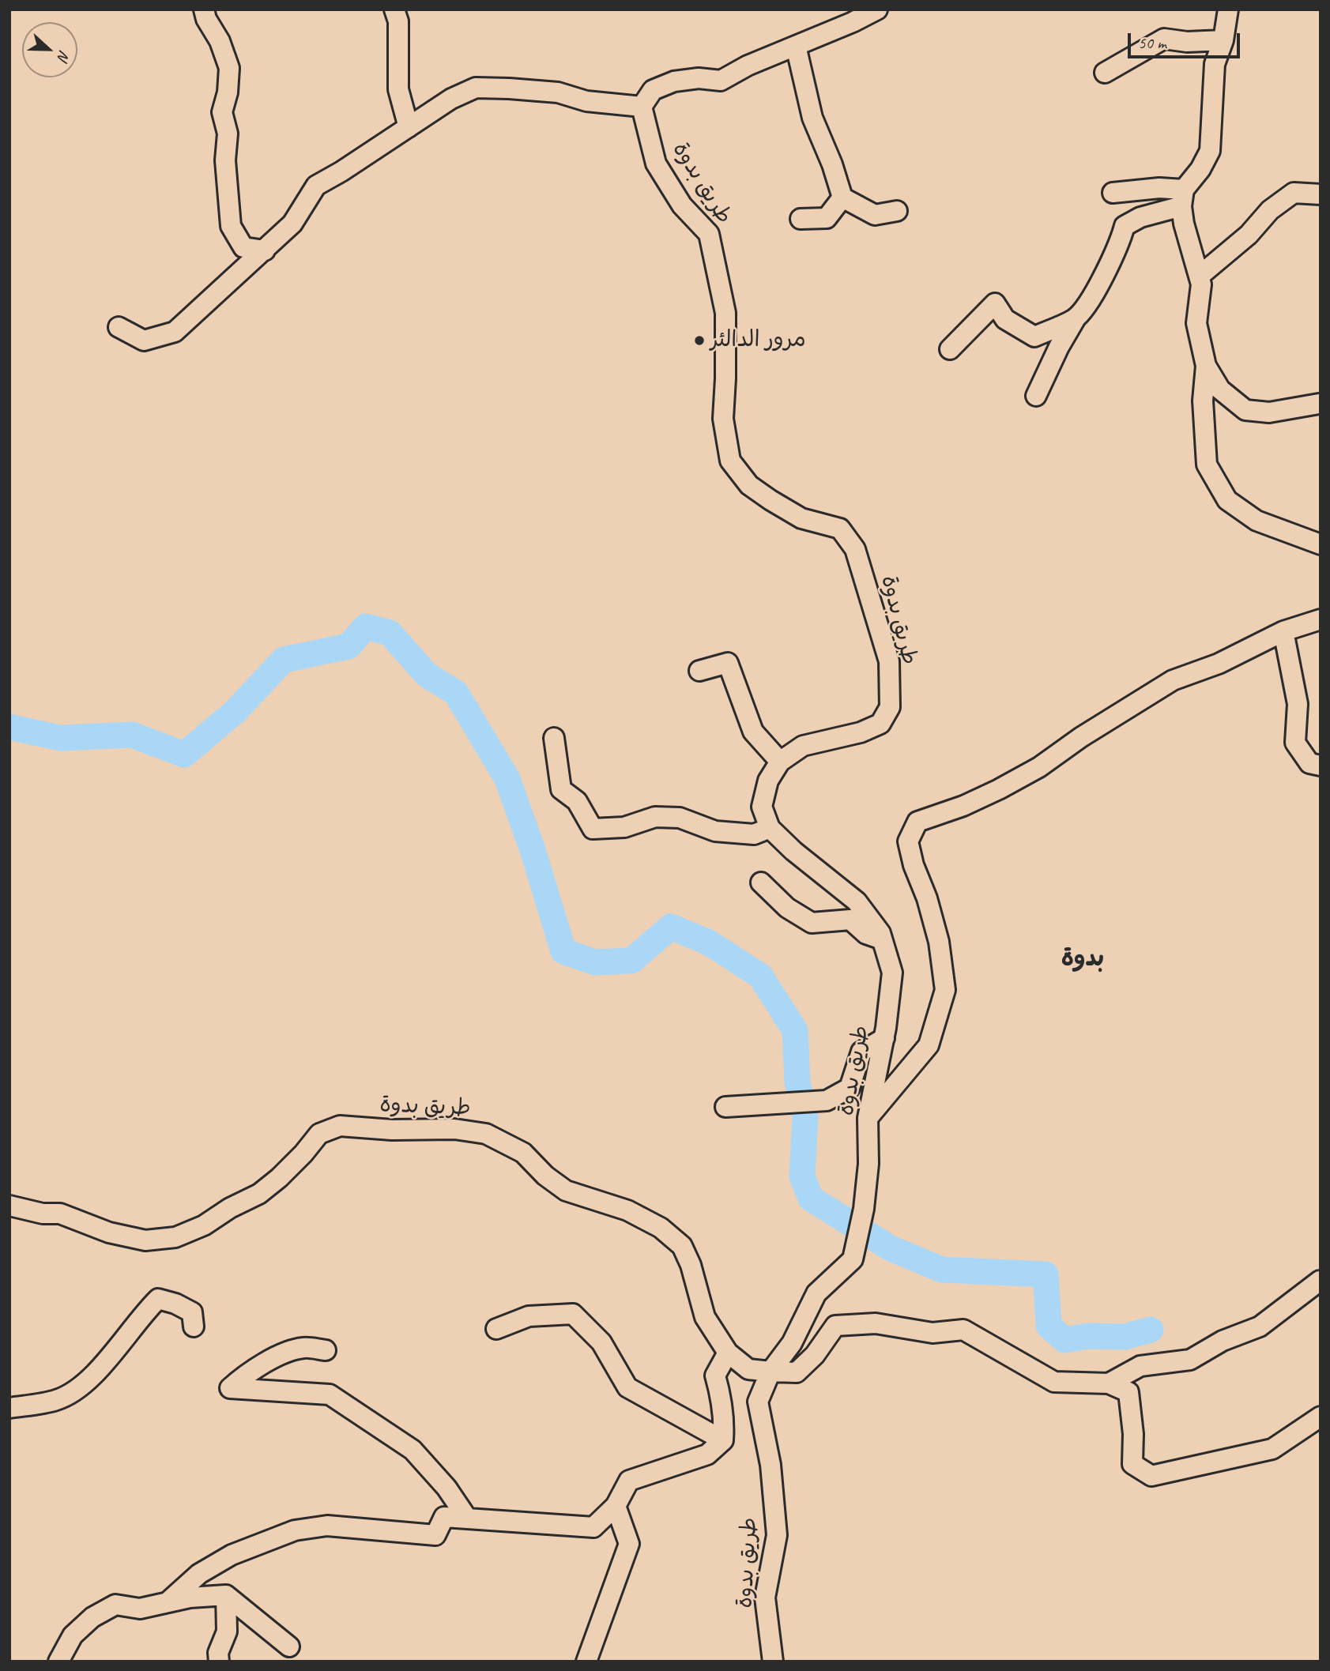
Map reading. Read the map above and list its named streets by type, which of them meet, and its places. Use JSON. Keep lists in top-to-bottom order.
{
  "streets": {
    "street": ["طريق بدوة"]
  },
  "districts": ["بدوة"],
  "places": ["مرور الدالئر"],
  "scale_bar": "50 m",
  "north": "right"
}
